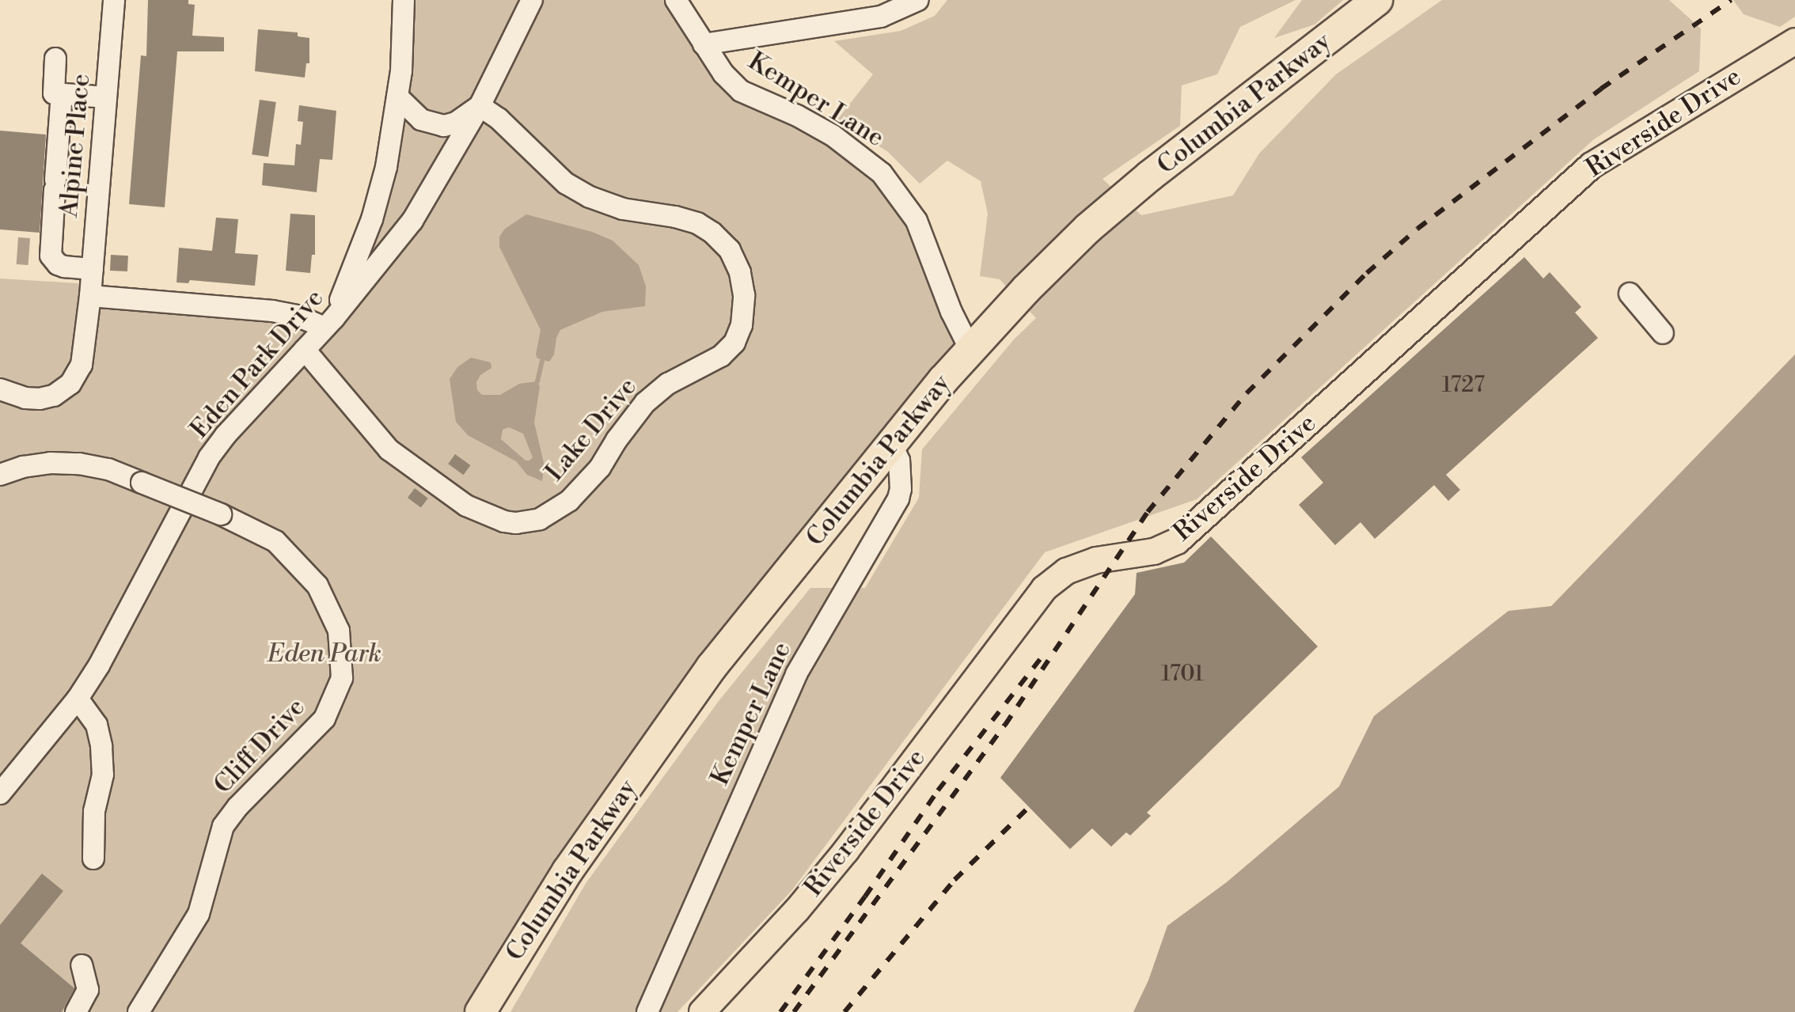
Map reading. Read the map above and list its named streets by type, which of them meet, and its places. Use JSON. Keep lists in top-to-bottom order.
{
  "streets": {
    "highway": ["Columbia Parkway"],
    "main road": ["Riverside Drive"],
    "street": [
      "Kemper Lane",
      "Alpine Place",
      "Eden Park Drive",
      "Lake Drive",
      "Cliff Drive"
    ]
  },
  "crossings": [
    ["Kemper Lane", "Columbia Parkway"],
    ["Eden Park Drive", "Lake Drive"]
  ],
  "parks": ["Eden Park"],
  "house_numbers": ["1727", "1701"]
}
